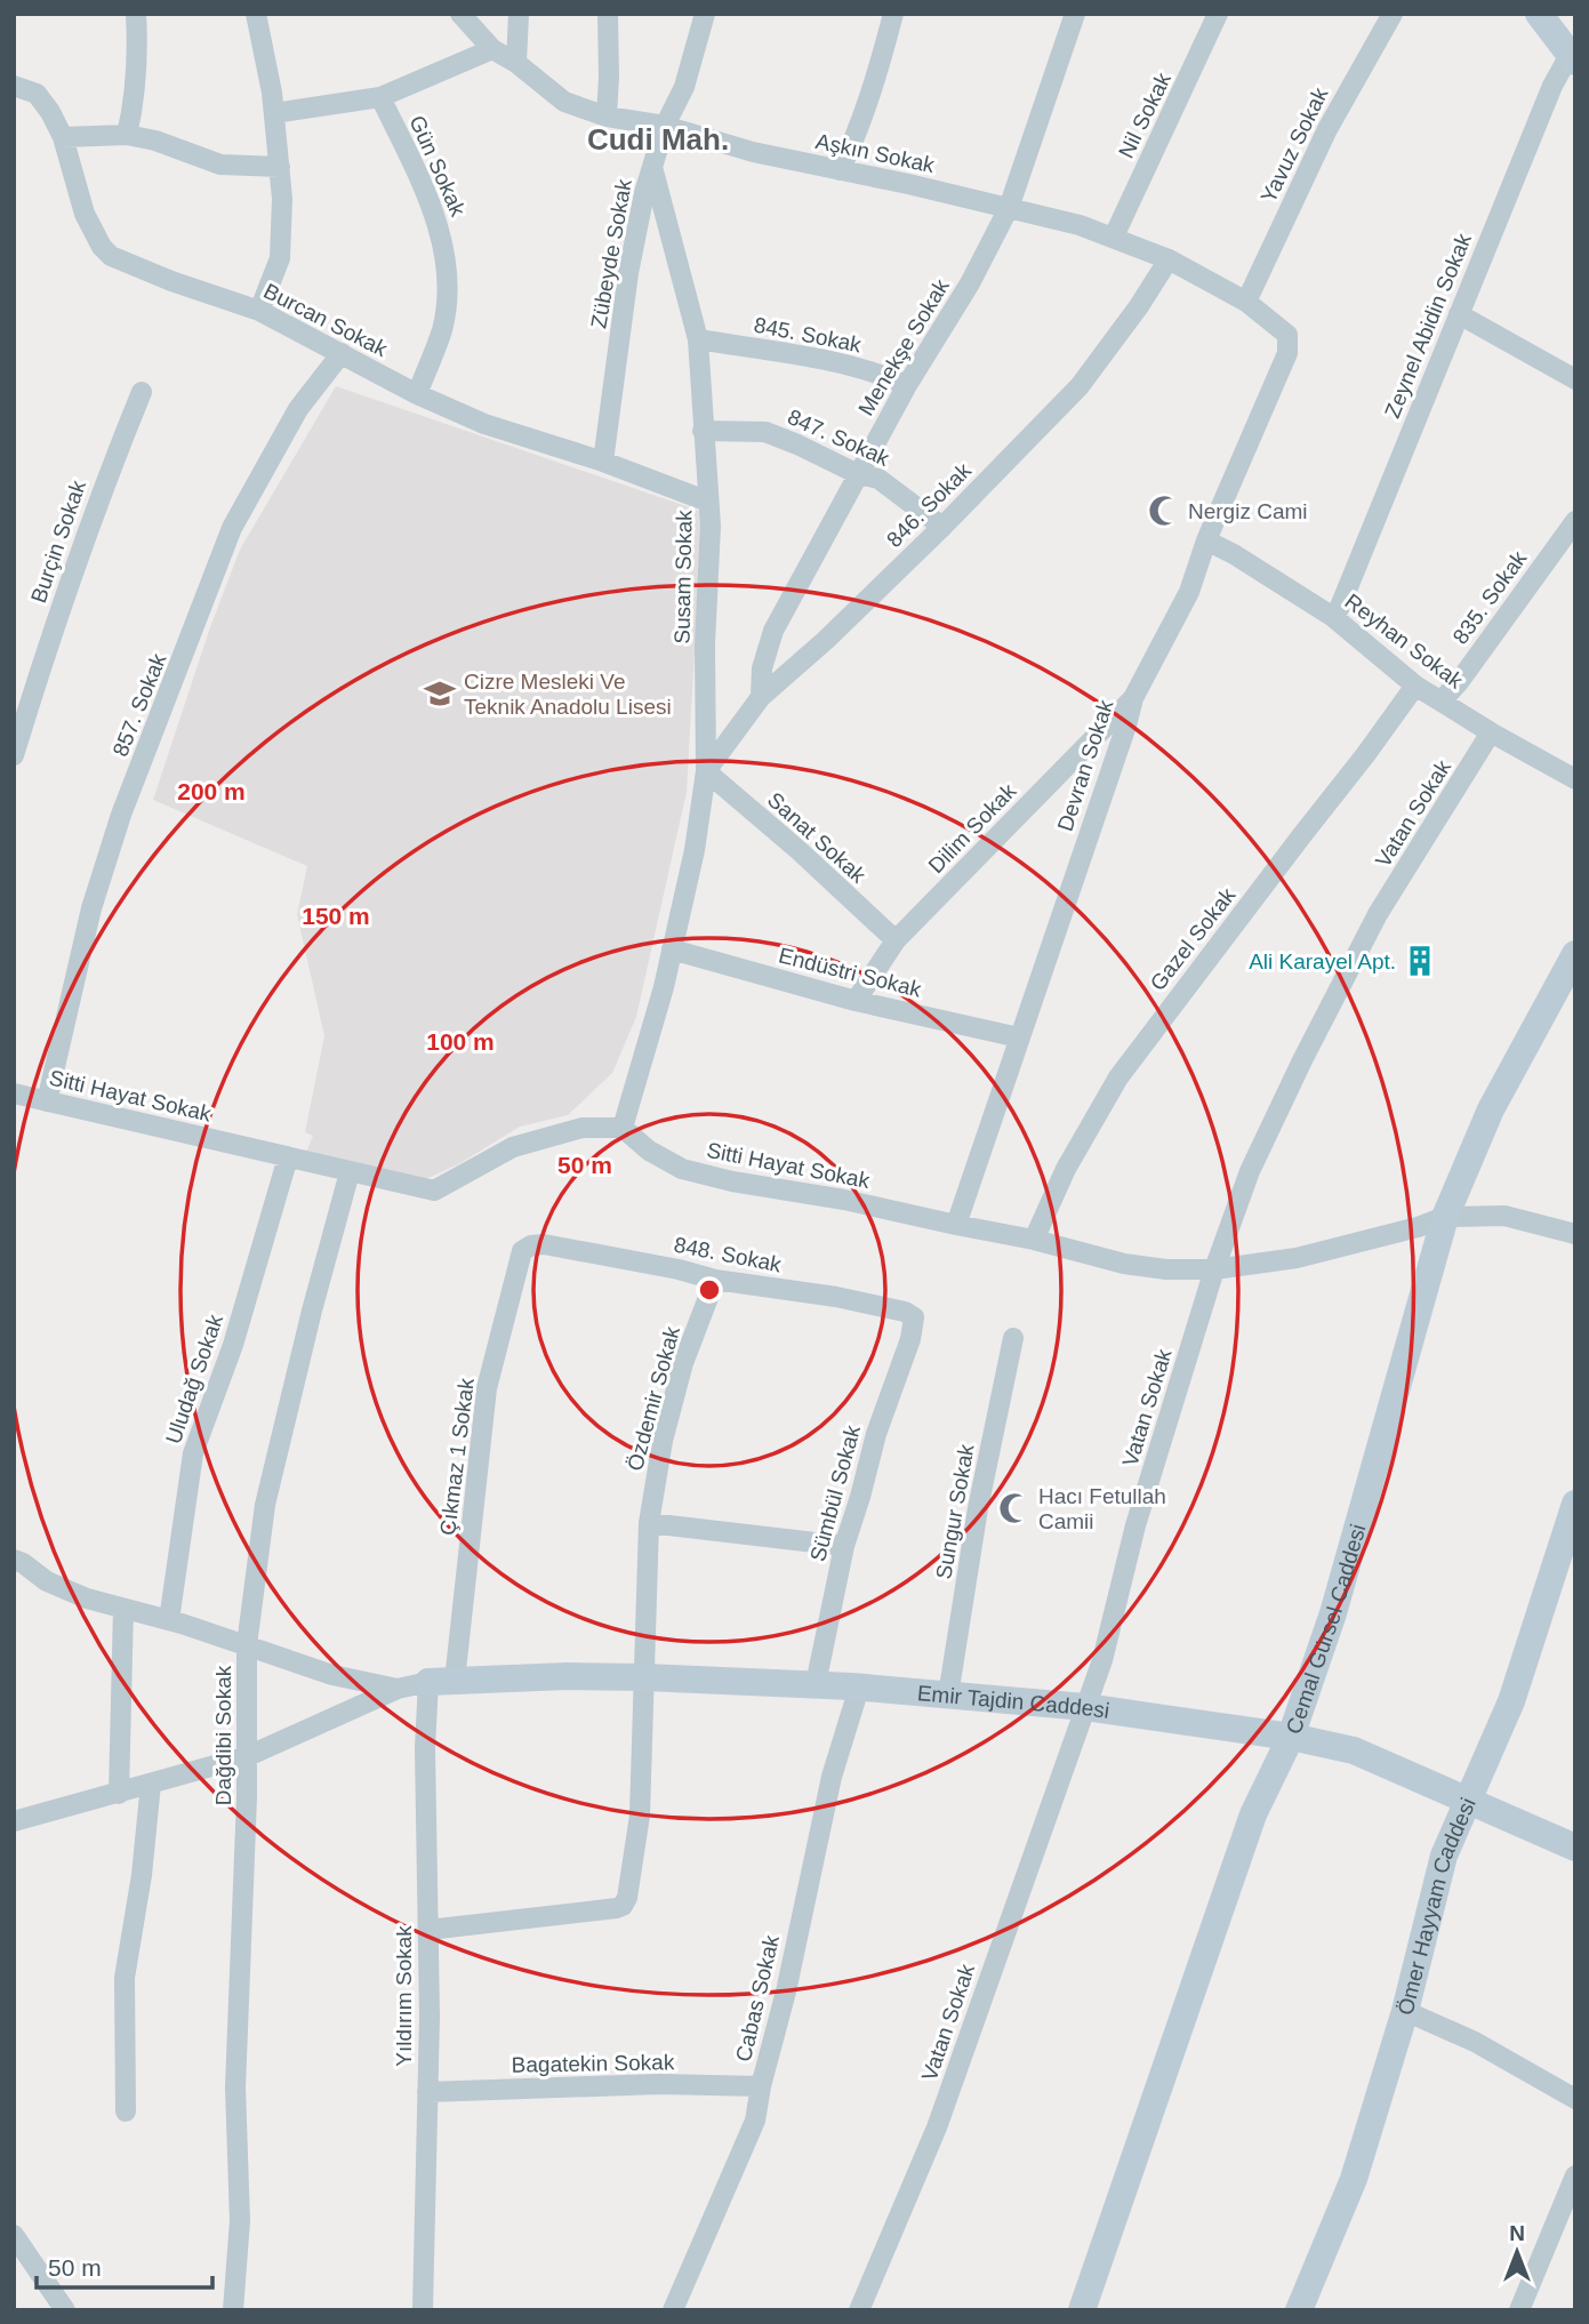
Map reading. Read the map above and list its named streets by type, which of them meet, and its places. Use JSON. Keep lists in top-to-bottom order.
{
  "streets": {
    "street": [
      "Nil Sokak",
      "Yavuz Sokak",
      "Aşkın Sokak",
      "Gün Sokak",
      "Zübeyde Sokak",
      "Burcan Sokak",
      "Zeynel Abidin Sokak",
      "845. Sokak",
      "Menekşe Sokak",
      "847. Sokak",
      "846. Sokak",
      "Burçin Sokak",
      "Susam Sokak",
      "835. Sokak",
      "Reyhan Sokak",
      "857. Sokak",
      "Devran Sokak",
      "Vatan Sokak",
      "Dilim Sokak",
      "Sanat Sokak",
      "Gazel Sokak",
      "Endüstri Sokak",
      "Sitti Hayat Sokak",
      "848. Sokak",
      "Uludağ Sokak",
      "Özdemir Sokak",
      "Çıkmaz 1 Sokak",
      "Sümbül Sokak",
      "Sungur Sokak",
      "Cemal Gürsel Caddesi",
      "Emir Tajdin Caddesi",
      "Dağdibi Sokak",
      "Ömer Hayyam Caddesi",
      "Yıldırım Sokak",
      "Cabas Sokak",
      "Bagatekin Sokak"
    ]
  },
  "crossings": [
    ["Nil Sokak", "Aşkın Sokak"],
    ["Yavuz Sokak", "Aşkın Sokak"],
    ["Aşkın Sokak", "Zübeyde Sokak"],
    ["Aşkın Sokak", "Menekşe Sokak"],
    ["Aşkın Sokak", "846. Sokak"],
    ["Aşkın Sokak", "Devran Sokak"],
    ["Gün Sokak", "Burcan Sokak"],
    ["Zübeyde Sokak", "Burcan Sokak"],
    ["Zübeyde Sokak", "Susam Sokak"],
    ["Burcan Sokak", "Susam Sokak"],
    ["Burcan Sokak", "857. Sokak"],
    ["Zeynel Abidin Sokak", "Reyhan Sokak"],
    ["845. Sokak", "Menekşe Sokak"],
    ["845. Sokak", "Susam Sokak"],
    ["Menekşe Sokak", "847. Sokak"],
    ["Menekşe Sokak", "846. Sokak"],
    ["847. Sokak", "846. Sokak"],
    ["847. Sokak", "Susam Sokak"],
    ["846. Sokak", "Susam Sokak"],
    ["846. Sokak", "Sanat Sokak"],
    ["Susam Sokak", "Sanat Sokak"],
    ["Susam Sokak", "Endüstri Sokak"],
    ["Susam Sokak", "Sitti Hayat Sokak"],
    ["835. Sokak", "Reyhan Sokak"],
    ["Reyhan Sokak", "Devran Sokak"],
    ["Reyhan Sokak", "Vatan Sokak"],
    ["Reyhan Sokak", "Gazel Sokak"],
    ["857. Sokak", "Sitti Hayat Sokak"],
    ["Devran Sokak", "Dilim Sokak"],
    ["Devran Sokak", "Endüstri Sokak"],
    ["Devran Sokak", "Sitti Hayat Sokak"],
    ["Vatan Sokak", "Sitti Hayat Sokak"],
    ["Vatan Sokak", "Emir Tajdin Caddesi"],
    ["Dilim Sokak", "Sanat Sokak"],
    ["Dilim Sokak", "Endüstri Sokak"],
    ["Gazel Sokak", "Sitti Hayat Sokak"],
    ["Sitti Hayat Sokak", "Uludağ Sokak"],
    ["Sitti Hayat Sokak", "Cemal Gürsel Caddesi"],
    ["Sitti Hayat Sokak", "Dağdibi Sokak"],
    ["848. Sokak", "Özdemir Sokak"],
    ["848. Sokak", "Çıkmaz 1 Sokak"],
    ["848. Sokak", "Sümbül Sokak"],
    ["Özdemir Sokak", "Emir Tajdin Caddesi"],
    ["Özdemir Sokak", "Yıldırım Sokak"],
    ["Çıkmaz 1 Sokak", "Emir Tajdin Caddesi"],
    ["Çıkmaz 1 Sokak", "Yıldırım Sokak"],
    ["Sümbül Sokak", "Emir Tajdin Caddesi"],
    ["Sungur Sokak", "Emir Tajdin Caddesi"],
    ["Cemal Gürsel Caddesi", "Emir Tajdin Caddesi"],
    ["Emir Tajdin Caddesi", "Ömer Hayyam Caddesi"],
    ["Emir Tajdin Caddesi", "Yıldırım Sokak"],
    ["Emir Tajdin Caddesi", "Cabas Sokak"],
    ["Yıldırım Sokak", "Bagatekin Sokak"],
    ["Cabas Sokak", "Bagatekin Sokak"]
  ],
  "districts": ["Cudi Mah."],
  "places": {
    "mosque": ["Nergiz Cami", "Hacı Fetullah Camii"],
    "school or university": ["Cizre Mesleki Ve Teknik Anadolu Lisesi"],
    "building": ["Ali Karayel Apt."]
  },
  "scale_bar": "50 m",
  "north": "top",
  "rings": [
    "200 m",
    "150 m",
    "100 m",
    "50 m"
  ]
}
